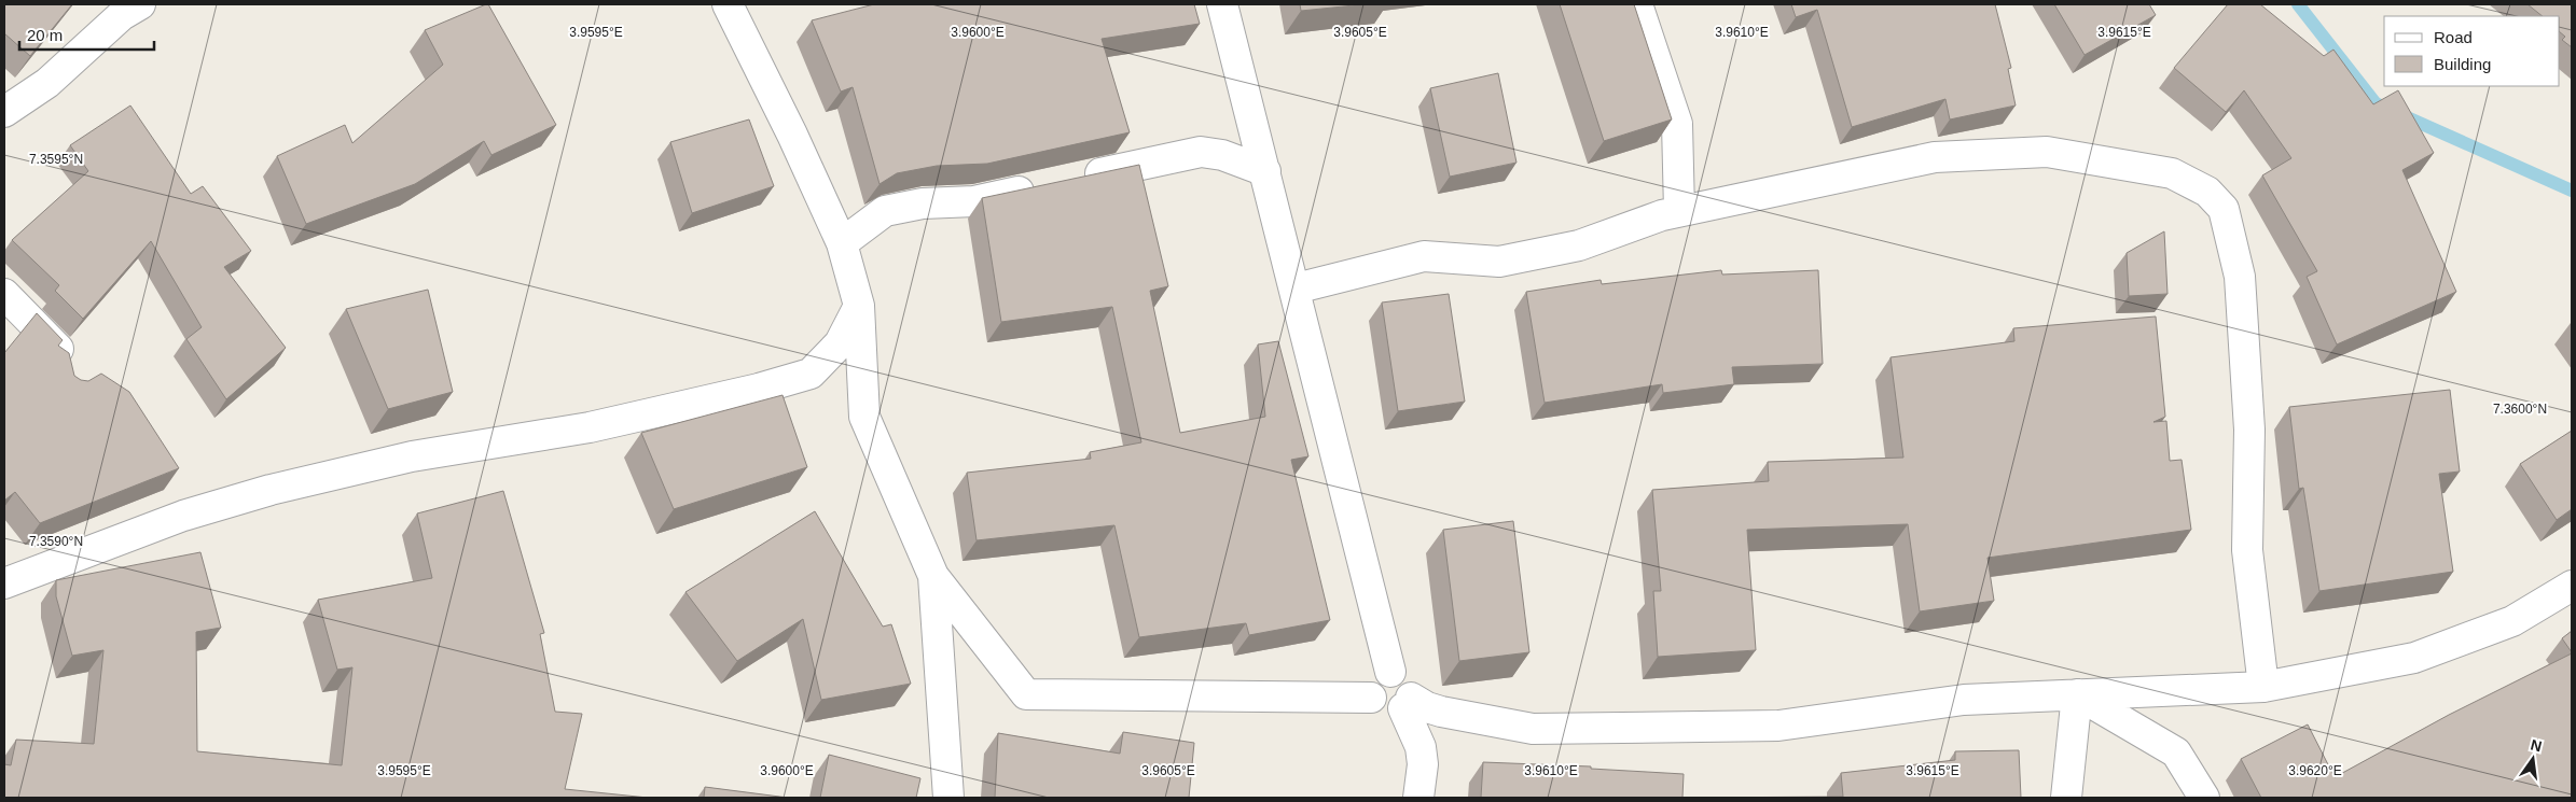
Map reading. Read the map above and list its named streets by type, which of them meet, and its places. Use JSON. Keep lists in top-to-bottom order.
{
  "legend": ["Road", "Building"],
  "scale_bar": "20 m",
  "north": "top",
  "coordinates": [
    "3.9595°E",
    "3.9600°E",
    "3.9605°E",
    "3.9610°E",
    "3.9615°E",
    "7.3595°N",
    "7.3600°N",
    "7.3590°N",
    "3.9620°E"
  ]
}
